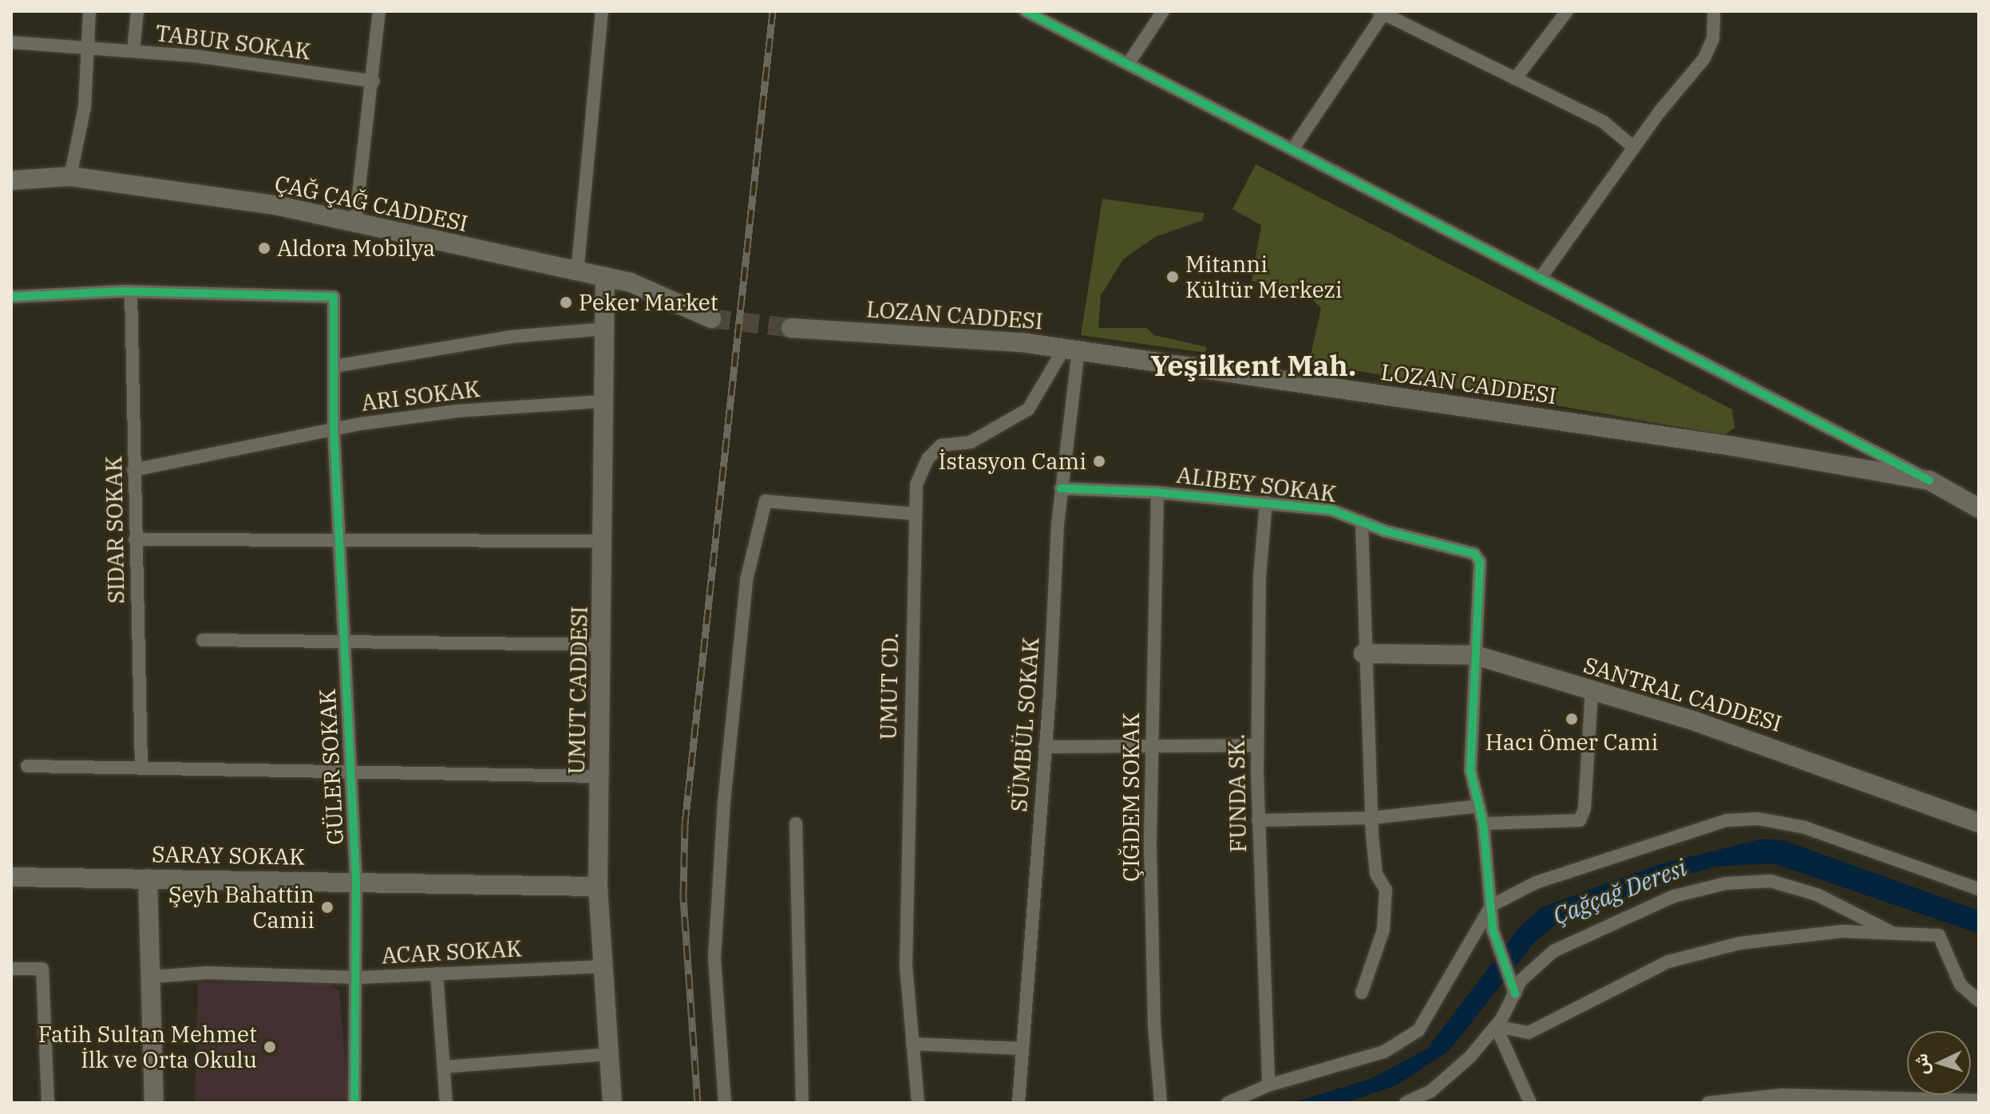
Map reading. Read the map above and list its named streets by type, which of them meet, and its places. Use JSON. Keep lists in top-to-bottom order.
{
  "streets": {
    "street": [
      "TABUR SOKAK",
      "ÇAĞ ÇAĞ CADDESI",
      "LOZAN CADDESI",
      "ALIBEY SOKAK",
      "SIDAR SOKAK",
      "UMUT CD.",
      "UMUT CADDESI",
      "SANTRAL CADDESI",
      "SÜMBÜL SOKAK",
      "GÜLER SOKAK",
      "FUNDA SK.",
      "ÇIĞDEM SOKAK",
      "SARAY SOKAK",
      "ACAR SOKAK"
    ]
  },
  "crossings": [
    ["ÇAĞ ÇAĞ CADDESI", "UMUT CADDESI"],
    ["LOZAN CADDESI", "UMUT CD."],
    ["LOZAN CADDESI", "SÜMBÜL SOKAK"],
    ["ALIBEY SOKAK", "SANTRAL CADDESI"],
    ["ALIBEY SOKAK", "SÜMBÜL SOKAK"],
    ["ALIBEY SOKAK", "FUNDA SK."],
    ["ALIBEY SOKAK", "ÇIĞDEM SOKAK"],
    ["SIDAR SOKAK", "GÜLER SOKAK"],
    ["UMUT CD.", "SÜMBÜL SOKAK"],
    ["UMUT CADDESI", "SARAY SOKAK"],
    ["UMUT CADDESI", "ACAR SOKAK"],
    ["GÜLER SOKAK", "SARAY SOKAK"],
    ["GÜLER SOKAK", "ACAR SOKAK"]
  ],
  "districts": ["Yeşilkent Mah."],
  "water": ["Çağçağ Deresi"],
  "places": [
    "Aldora Mobilya",
    "Mitanni Kültür Merkezi",
    "Peker Market",
    "İstasyon Cami",
    "Hacı Ömer Cami",
    "Şeyh Bahattin Camii",
    "Fatih Sultan Mehmet İlk ve Orta Okulu"
  ],
  "north": "left"
}
